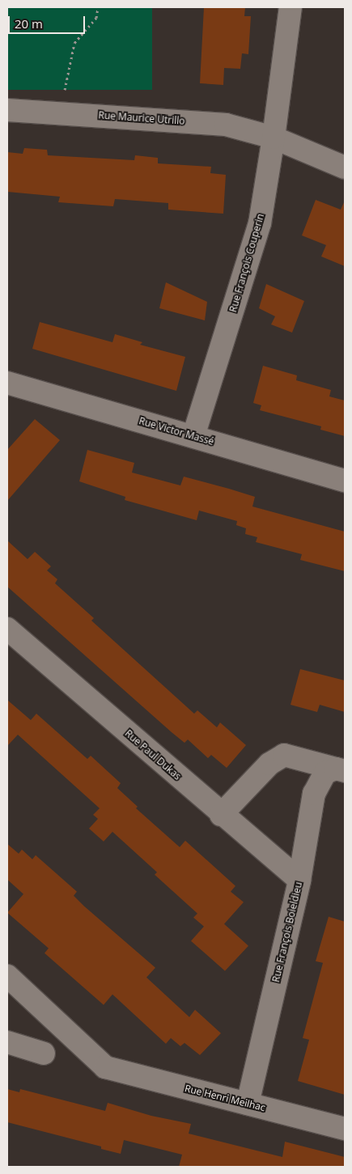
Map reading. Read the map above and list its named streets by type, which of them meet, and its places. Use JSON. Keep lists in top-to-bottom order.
{
  "streets": {
    "street": [
      "Rue Maurice Utrillo",
      "Rue François Couperin",
      "Rue Victor Massé",
      "Rue Paul Dukas",
      "Rue François Boieldieu",
      "Rue Henri Meilhac"
    ]
  },
  "crossings": [
    ["Rue Maurice Utrillo", "Rue François Couperin"],
    ["Rue François Couperin", "Rue Victor Massé"],
    ["Rue Paul Dukas", "Rue François Boieldieu"],
    ["Rue François Boieldieu", "Rue Henri Meilhac"]
  ],
  "scale_bar": "20 m"
}
